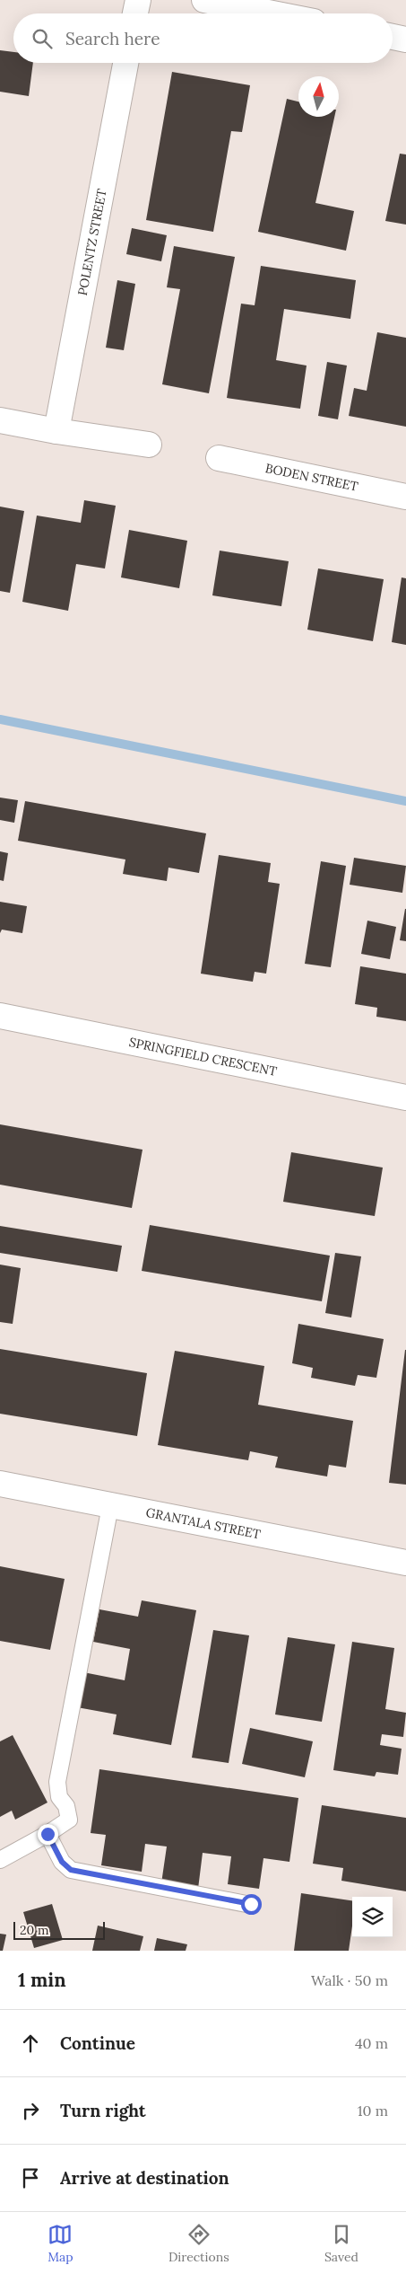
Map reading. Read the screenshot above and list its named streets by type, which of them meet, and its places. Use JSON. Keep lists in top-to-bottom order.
{
  "streets": {
    "street": [
      "POLENTZ STREET",
      "BODEN STREET",
      "SPRINGFIELD CRESCENT",
      "GRANTALA STREET"
    ]
  },
  "scale_bar": "20 m",
  "north": "top",
  "page": {
    "search": "Search here",
    "scale": "20 m",
    "heading": ["1 min", "Walk · 50 m"],
    "list": [
      ["Continue", "40 m"],
      ["Turn right", "10 m"],
      "Arrive at destination"
    ],
    "nav": ["Map", "Directions", "Saved"]
  }
}
